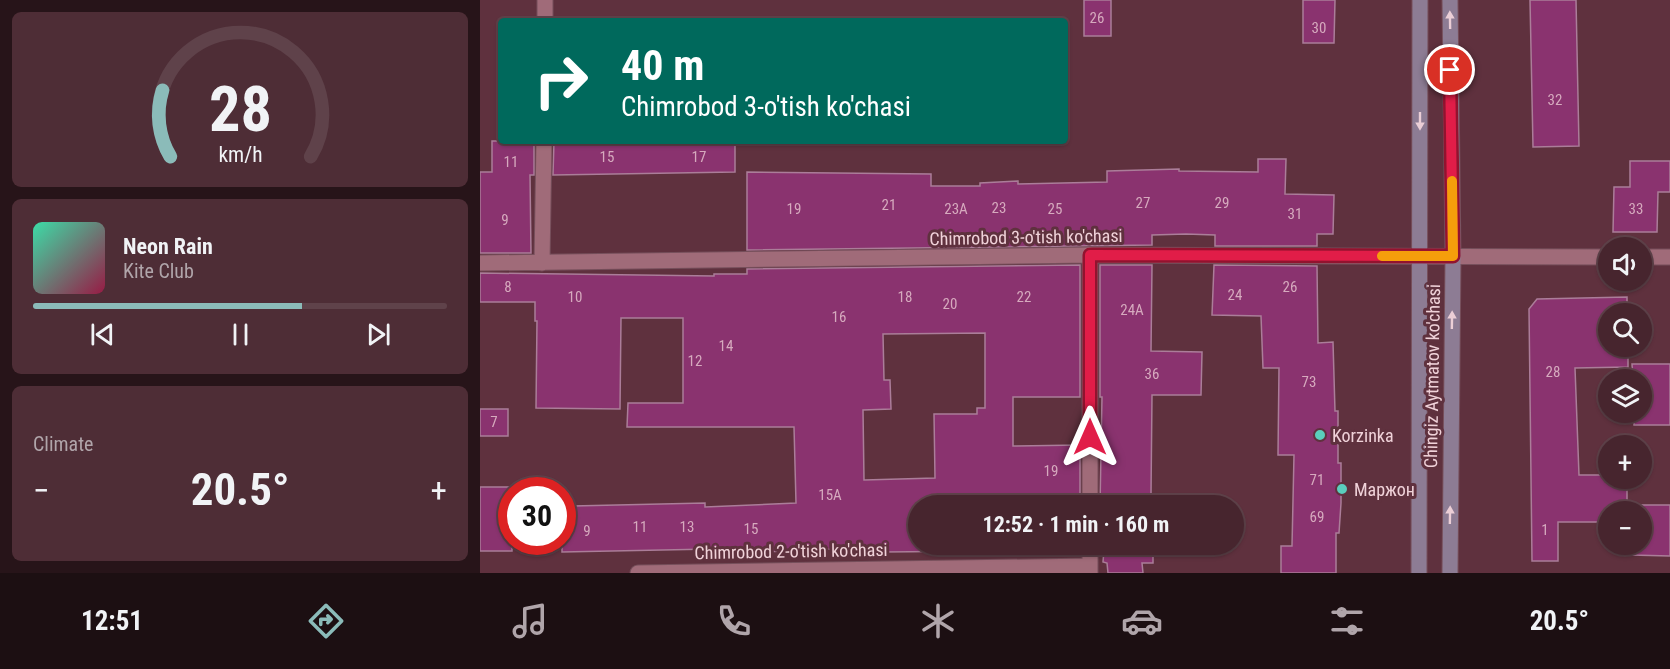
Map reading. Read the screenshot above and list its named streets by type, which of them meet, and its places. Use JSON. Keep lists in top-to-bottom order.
{
  "streets": {
    "main road": ["Chingiz Aytmatov ko'chasi"],
    "street": ["Chimrobod 3-o'tish ko'chasi", "Chimrobod 2-o'tish ko'chasi"]
  },
  "crossings": [
    ["Chimrobod 3-o'tish ko'chasi", "Chingiz Aytmatov ko'chasi"]
  ],
  "places": ["Korzinka", "Маржон"],
  "house_numbers": [
    "26",
    "30",
    "32",
    "15",
    "17",
    "11",
    "27",
    "29",
    "21",
    "23",
    "19",
    "23А",
    "25",
    "33",
    "31",
    "9",
    "8",
    "26",
    "24",
    "10",
    "18",
    "22",
    "20",
    "24А",
    "16",
    "14",
    "12",
    "28",
    "36",
    "73",
    "7",
    "19",
    "71",
    "15А",
    "69",
    "11",
    "13",
    "15",
    "1",
    "9"
  ],
  "page": {
    "turn": ["40 m", "Chimrobod 3-o'tish ko'chasi"],
    "song": ["Neon Rain", "Kite Club"],
    "map_buttons": ["+", "−"],
    "tile": "Climate",
    "heat": ["−", "20.5°", "+"],
    "limit": "30",
    "trip": "12:52 · 1 min · 160 m",
    "tabs": ["12:51", "20.5°"],
    "gauge": ["28", "km/h"]
  }
}
